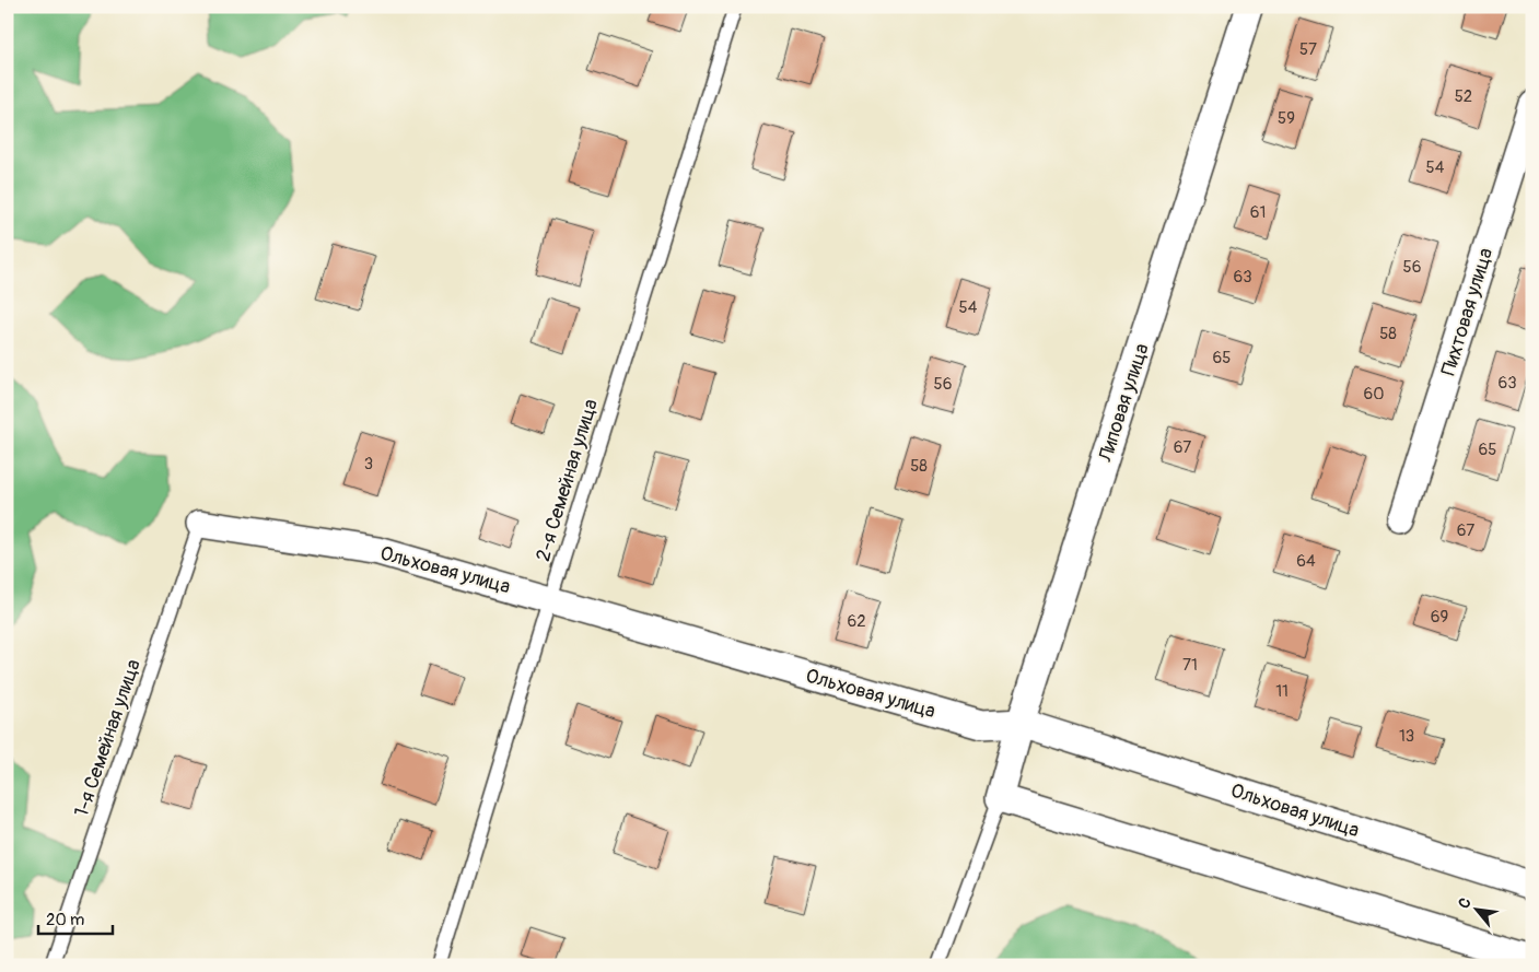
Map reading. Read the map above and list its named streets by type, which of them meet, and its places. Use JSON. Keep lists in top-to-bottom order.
{
  "streets": {
    "street": ["Пихтовая улица", "Липовая улица", "Ольховая улица"],
    "lane": ["2-я Семейная улица", "1-я Семейная улица"]
  },
  "crossings": [
    ["Липовая улица", "Ольховая улица"],
    ["2-я Семейная улица", "Ольховая улица"],
    ["Ольховая улица", "1-я Семейная улица"]
  ],
  "house_numbers": [
    "57",
    "52",
    "59",
    "54",
    "61",
    "56",
    "63",
    "54",
    "58",
    "65",
    "63",
    "56",
    "60",
    "67",
    "65",
    "3",
    "58",
    "67",
    "64",
    "69",
    "62",
    "71",
    "11",
    "13"
  ],
  "scale_bar": "20 m",
  "north": "top left"
}
